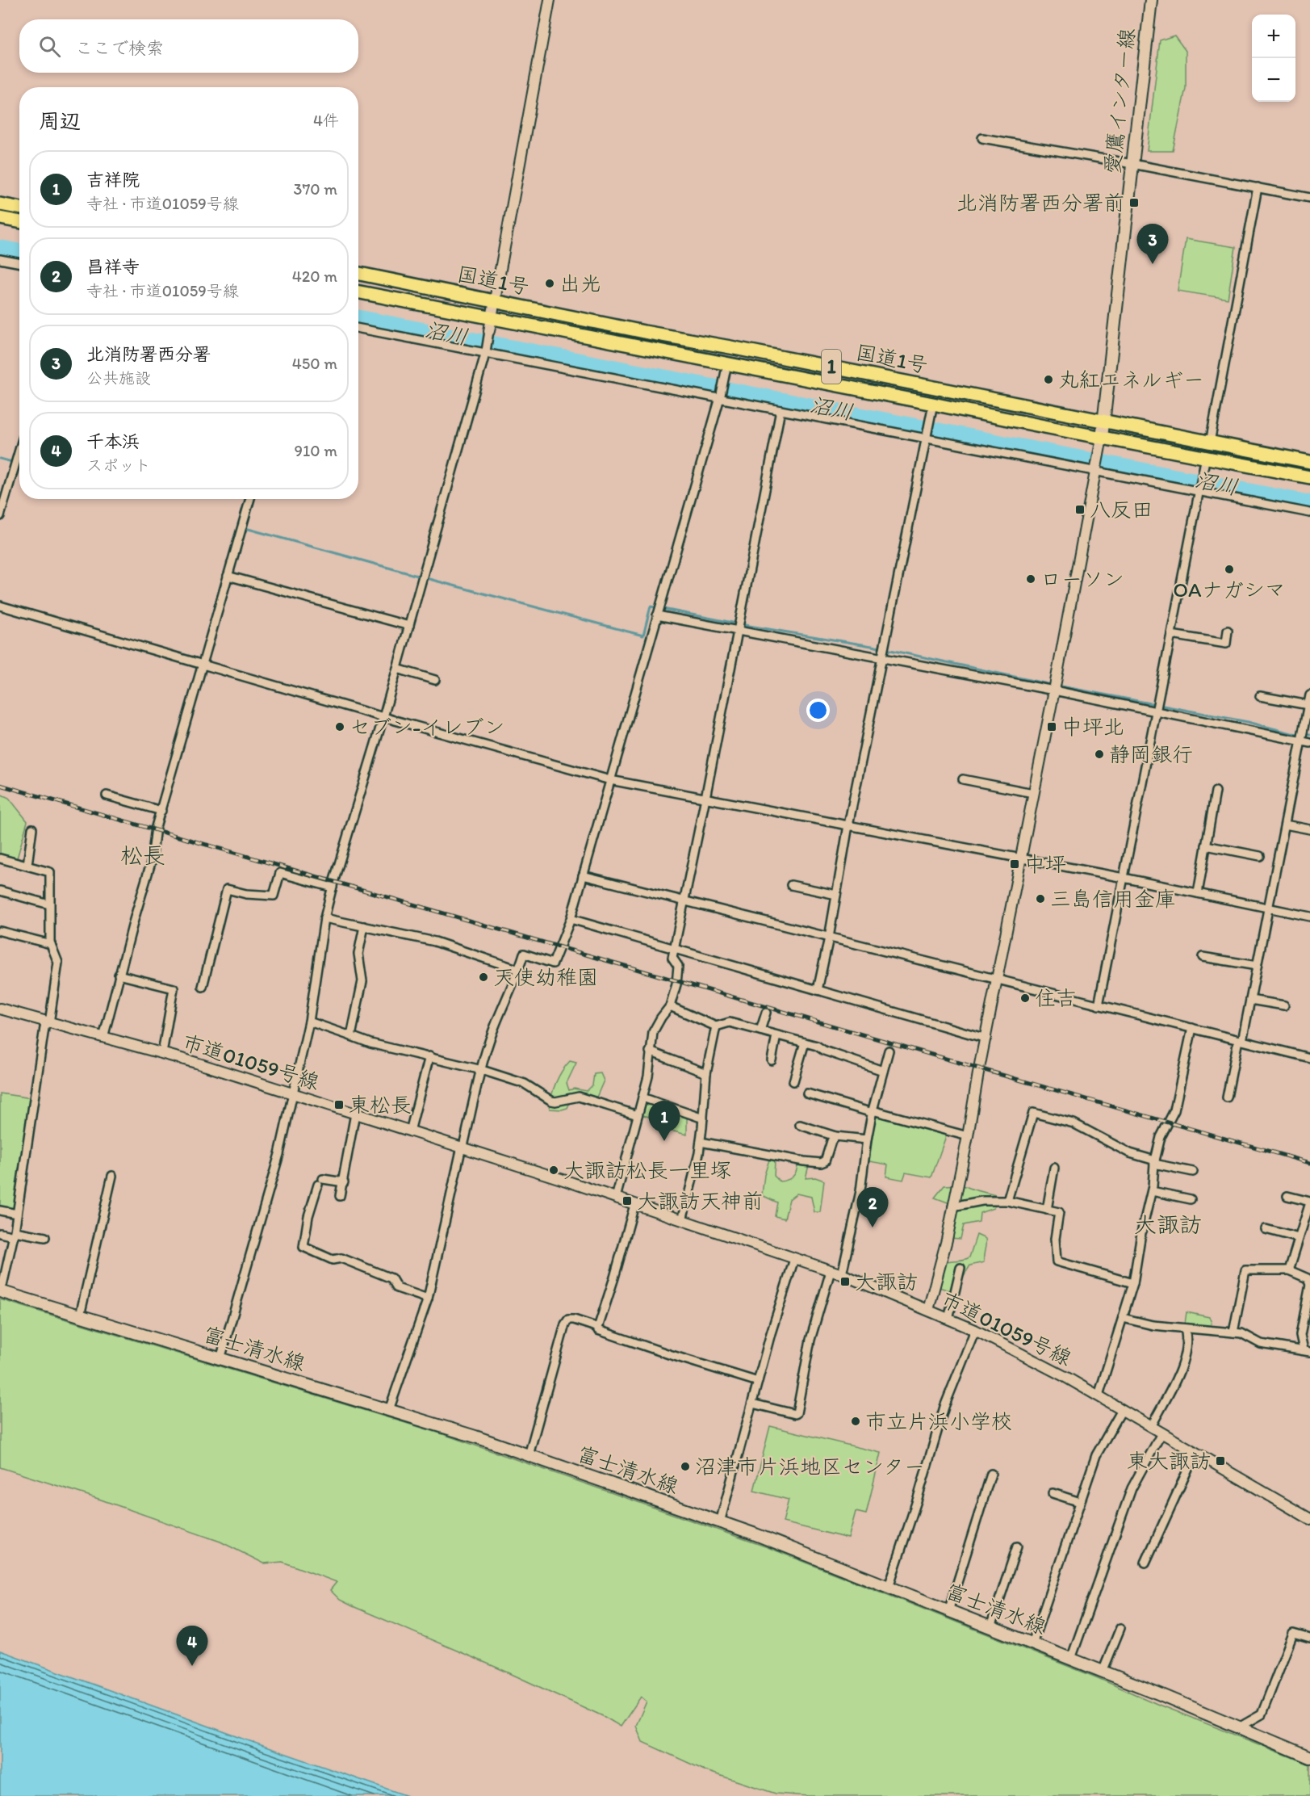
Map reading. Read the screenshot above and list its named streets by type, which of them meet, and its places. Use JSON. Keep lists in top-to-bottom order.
{
  "streets": {
    "highway": ["国道1号", "1"],
    "main road": ["愛鷹インター線", "富士清水線"],
    "street": ["市道01059号線"]
  },
  "crossings": [
    ["愛鷹インター線", "国道1号"]
  ],
  "districts": ["松長", "大諏訪"],
  "water": ["沼川"],
  "places": {
    "transit": [
      "北消防署西分署前",
      "八反田",
      "中坪北",
      "中坪",
      "東松長",
      "大諏訪天神前",
      "大諏訪",
      "東大諏訪"
    ],
    "other": [
      "出光",
      "丸紅エネルギー",
      "OAナガシマ",
      "ローソン",
      "セブン-イレブン",
      "静岡銀行",
      "三島信用金庫",
      "天使幼稚園",
      "住吉",
      "大諏訪松長一里塚",
      "市立片浜小学校",
      "沼津市片浜地区センター"
    ]
  },
  "page": {
    "map_buttons": ["+", "−"],
    "search": "ここで検索",
    "heading": ["周辺", "4件"],
    "list": [
      {
        "mark": "1",
        "name": "吉祥院",
        "note": "寺社 · 市道01059号線",
        "value": "370 m"
      },
      {
        "mark": "2",
        "name": "昌祥寺",
        "note": "寺社 · 市道01059号線",
        "value": "420 m"
      },
      {
        "mark": "3",
        "name": "北消防署西分署",
        "note": "公共施設",
        "value": "450 m"
      },
      {
        "mark": "4",
        "name": "千本浜",
        "note": "スポット",
        "value": "910 m"
      }
    ],
    "pins": [
      "3",
      "1",
      "2",
      "4"
    ]
  }
}
